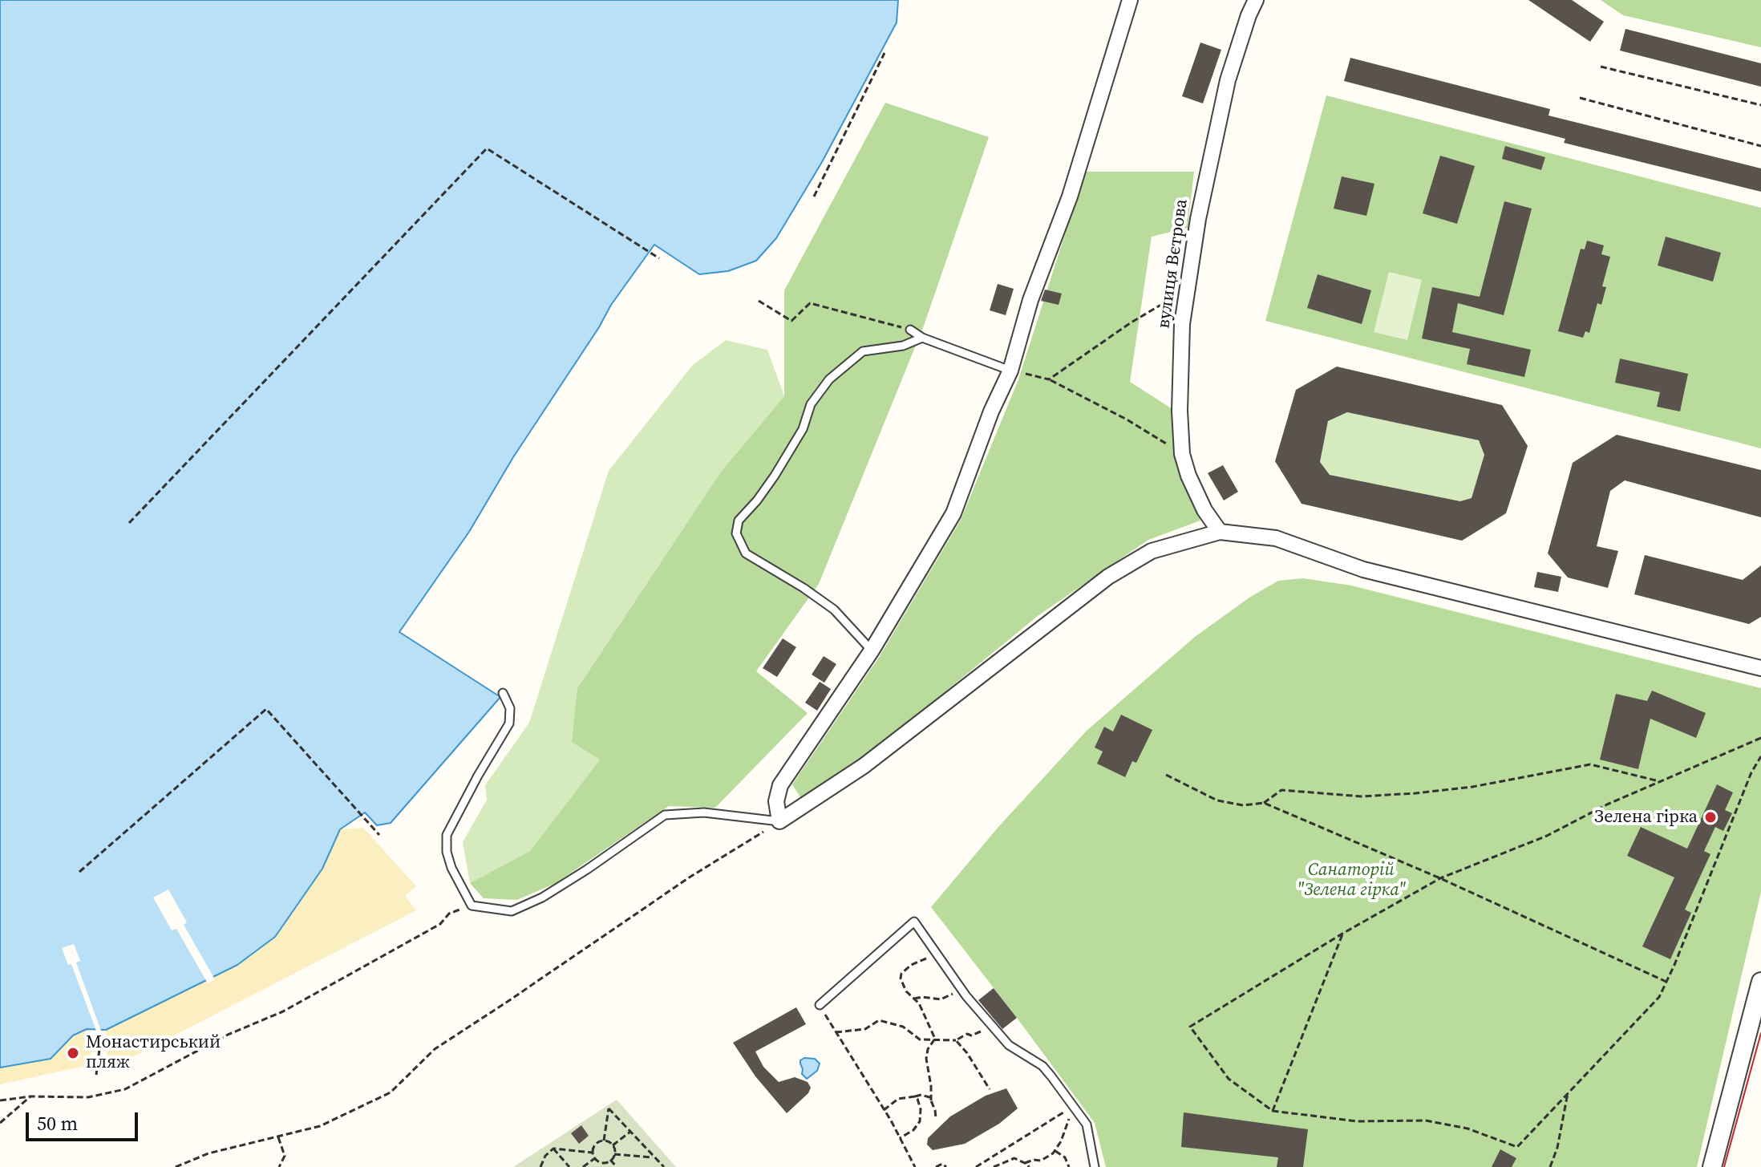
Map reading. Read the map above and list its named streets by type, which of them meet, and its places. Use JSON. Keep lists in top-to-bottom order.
{
  "streets": {
    "street": ["вулиця Вєтрова"]
  },
  "parks": ["Санаторій \"Зелена гірка\""],
  "places": ["Зелена гірка", "Монастирський пляж"],
  "scale_bar": "50 m"
}
